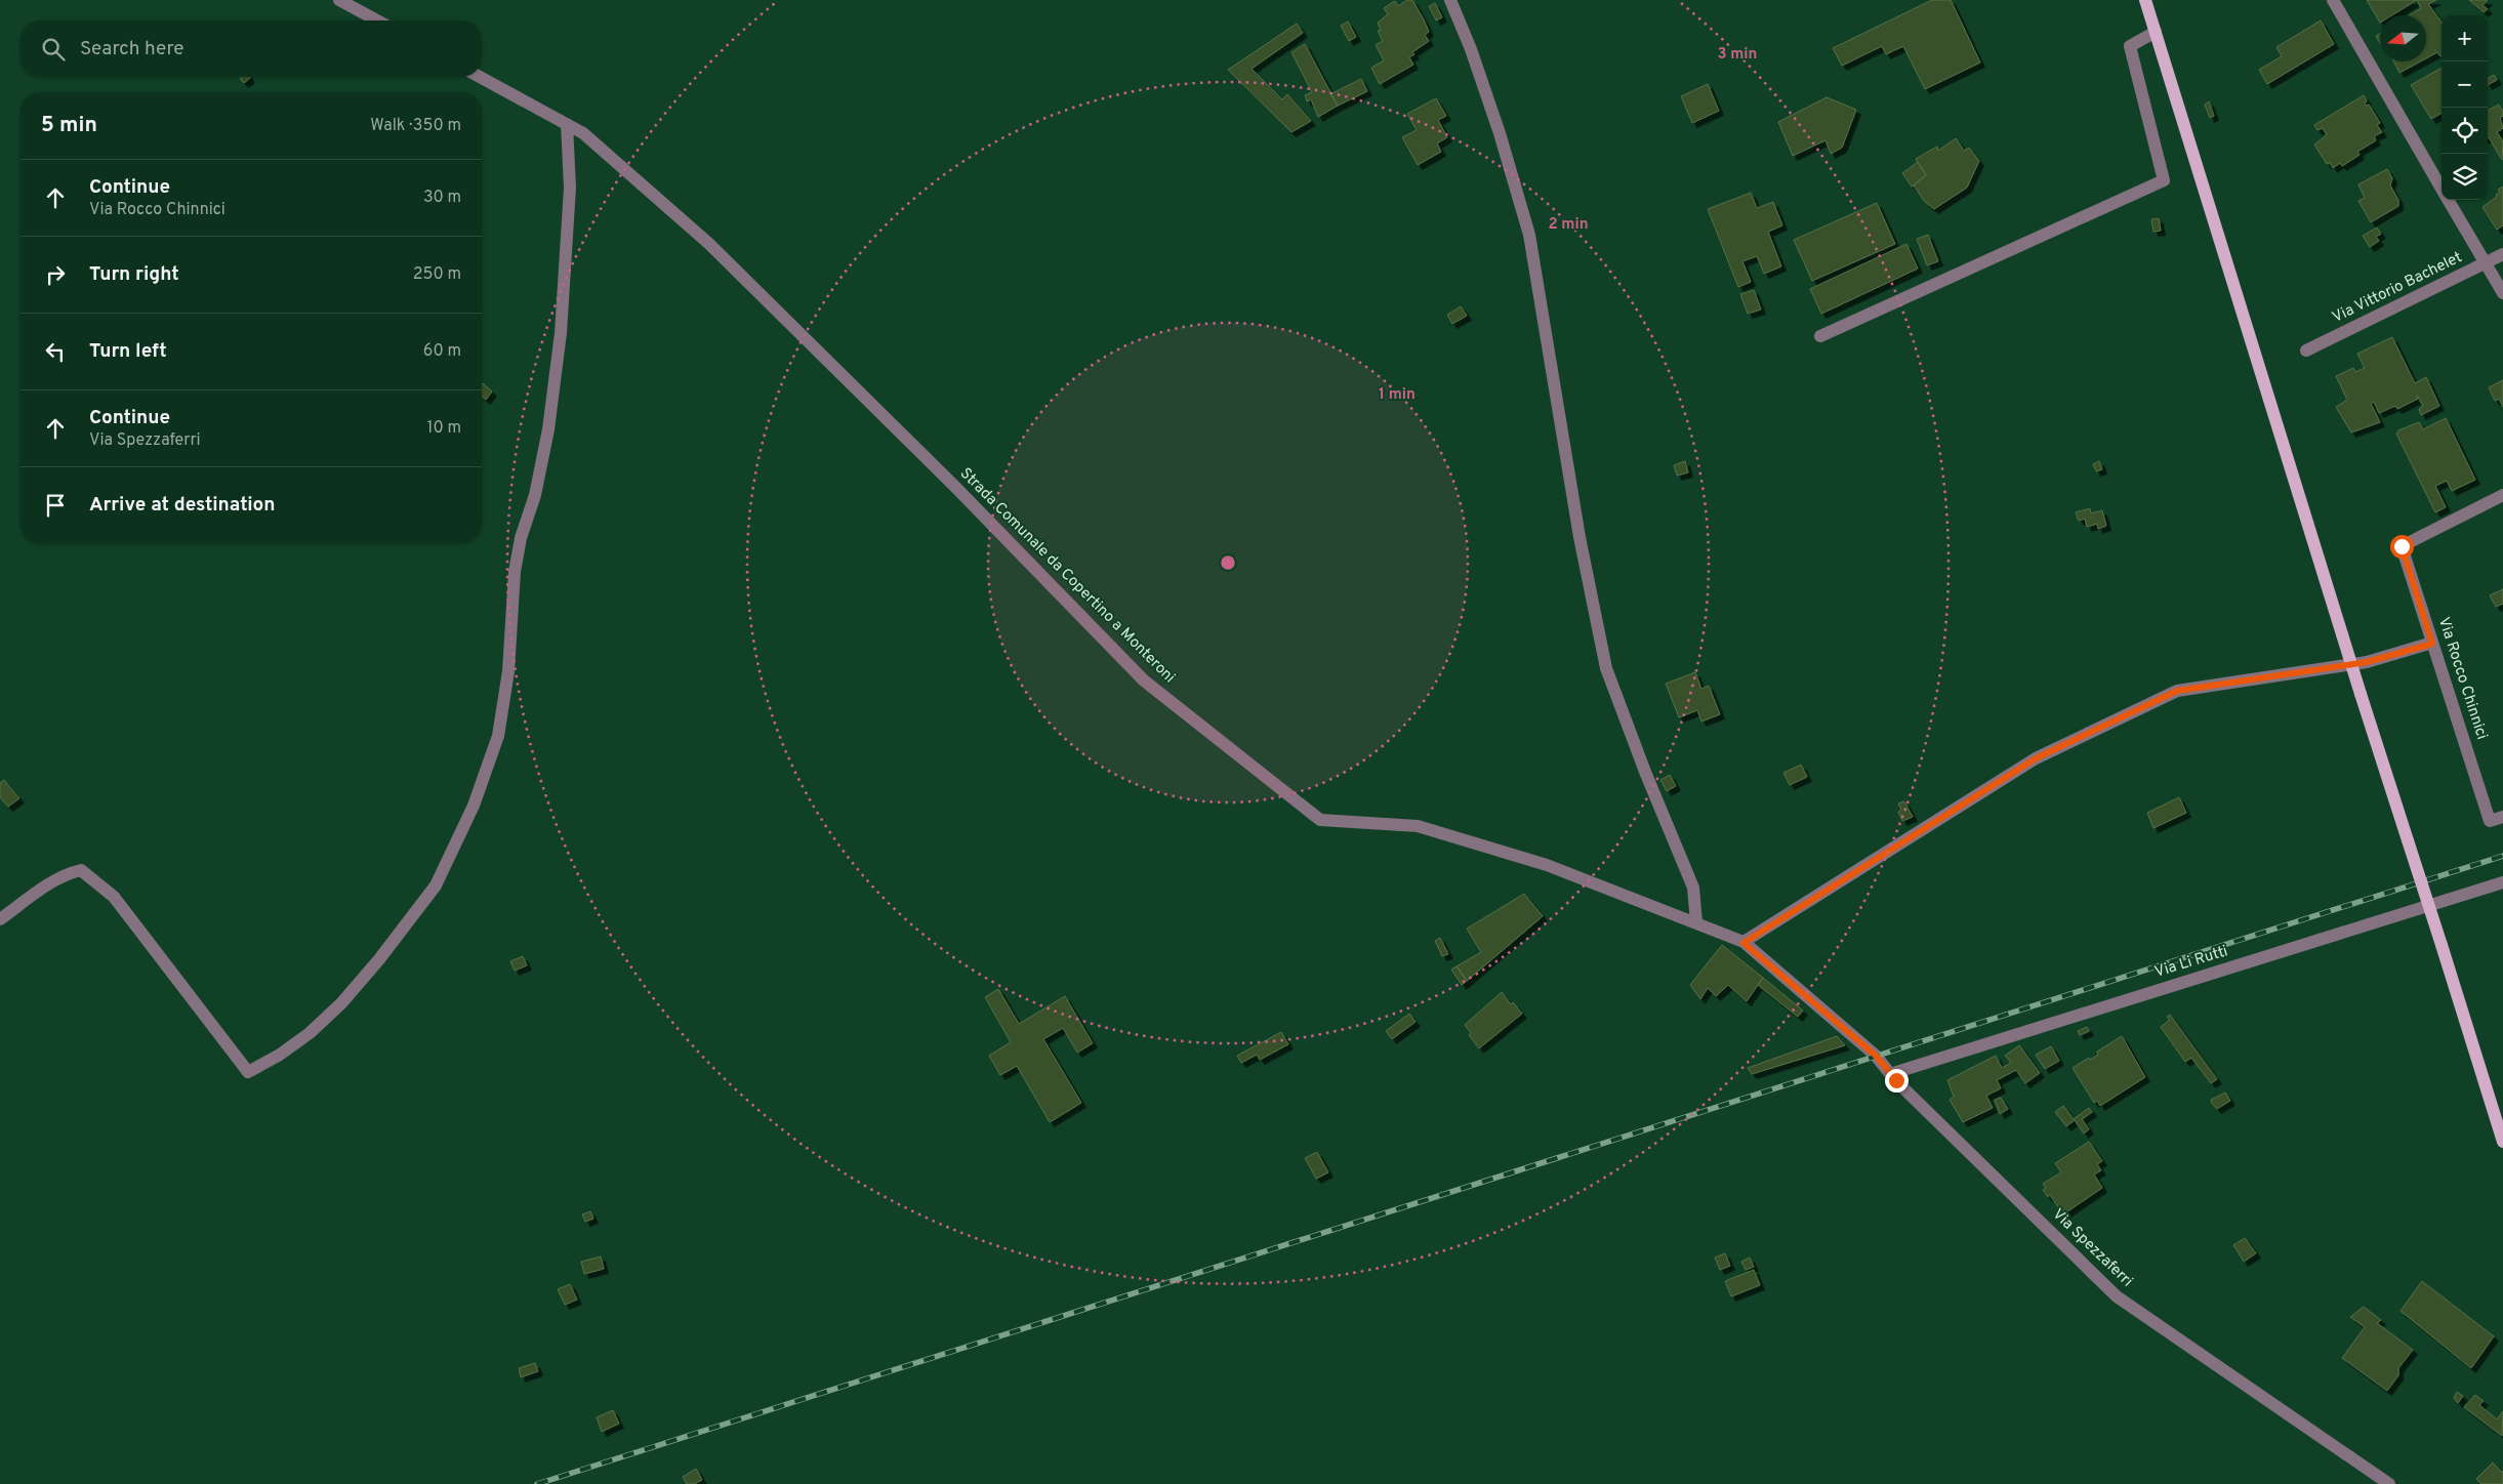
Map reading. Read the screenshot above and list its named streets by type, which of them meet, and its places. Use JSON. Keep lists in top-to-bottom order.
{
  "streets": {
    "street": [
      "Via Vittorio Bachelet",
      "Strada Comunale da Copertino a Monteroni",
      "Via Rocco Chinnici",
      "Via Li Rutti",
      "Via Spezzaferri"
    ]
  },
  "crossings": [
    ["Strada Comunale da Copertino a Monteroni", "Via Spezzaferri"],
    ["Via Li Rutti", "Via Spezzaferri"]
  ],
  "north": "left",
  "page": {
    "map_buttons": ["+", "−"],
    "search": "Search here",
    "heading": ["5 min", "Walk · 350 m"],
    "list": [
      ["Continue", "Via Rocco Chinnici", "30 m"],
      ["Turn right", "250 m"],
      ["Turn left", "60 m"],
      ["Continue", "Via Spezzaferri", "10 m"],
      "Arrive at destination"
    ]
  },
  "rings": ["3 min", "2 min", "1 min"]
}
